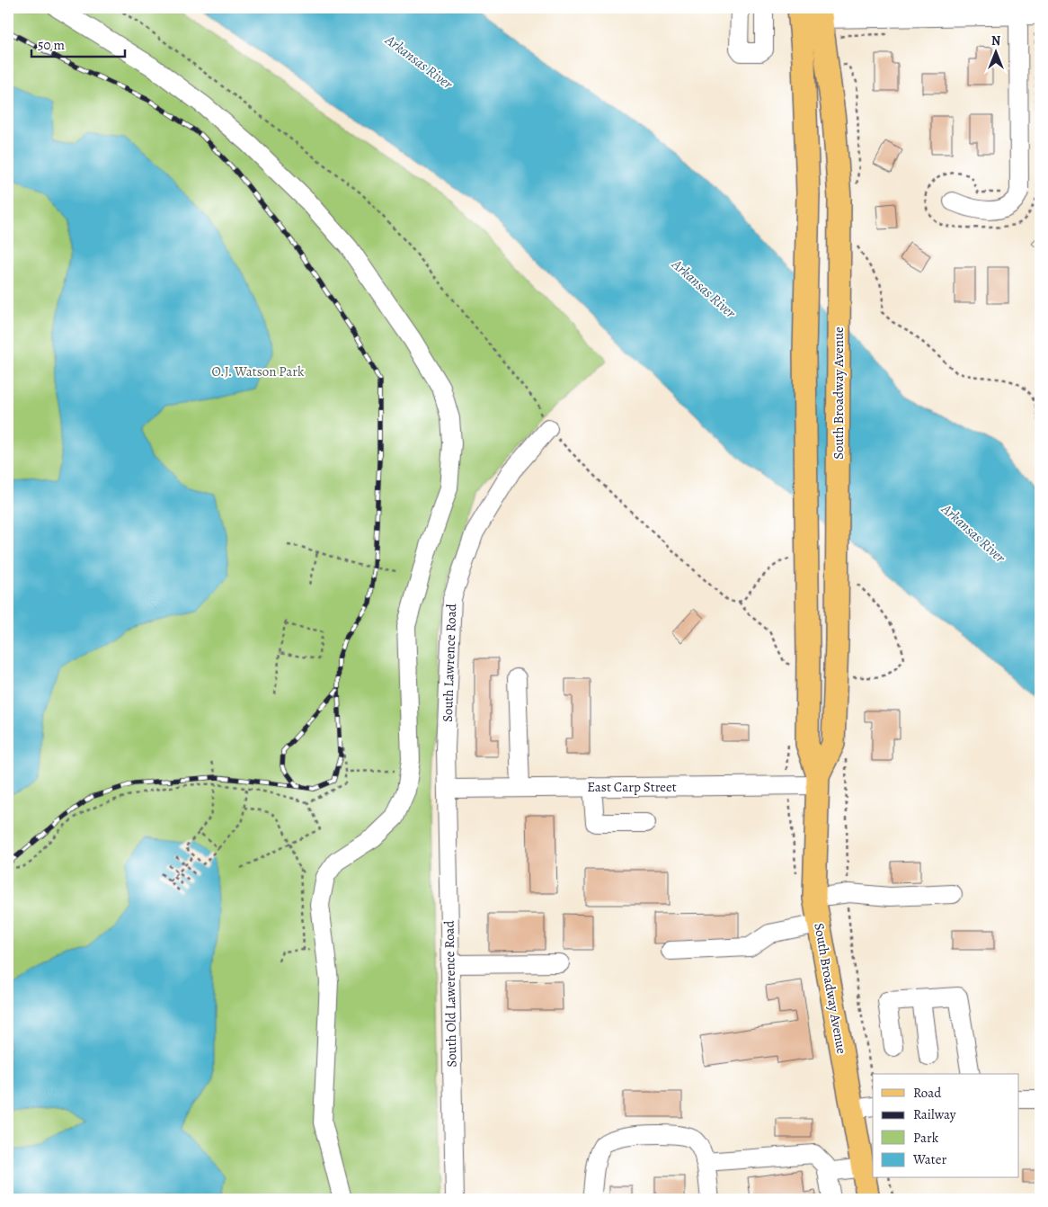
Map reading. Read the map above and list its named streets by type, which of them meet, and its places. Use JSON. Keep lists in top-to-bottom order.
{
  "streets": {
    "main road": ["South Broadway Avenue"],
    "street": ["South Lawrence Road", "East Carp Street", "South Old Lawerence Road"]
  },
  "crossings": [
    ["South Broadway Avenue", "East Carp Street"],
    ["South Lawrence Road", "East Carp Street"],
    ["South Lawrence Road", "South Old Lawerence Road"],
    ["East Carp Street", "South Old Lawerence Road"]
  ],
  "water": ["Arkansas River"],
  "parks": ["O.J. Watson Park"],
  "legend": [
    "Road",
    "Railway",
    "Park",
    "Water"
  ],
  "scale_bar": "50 m",
  "north": "top"
}
